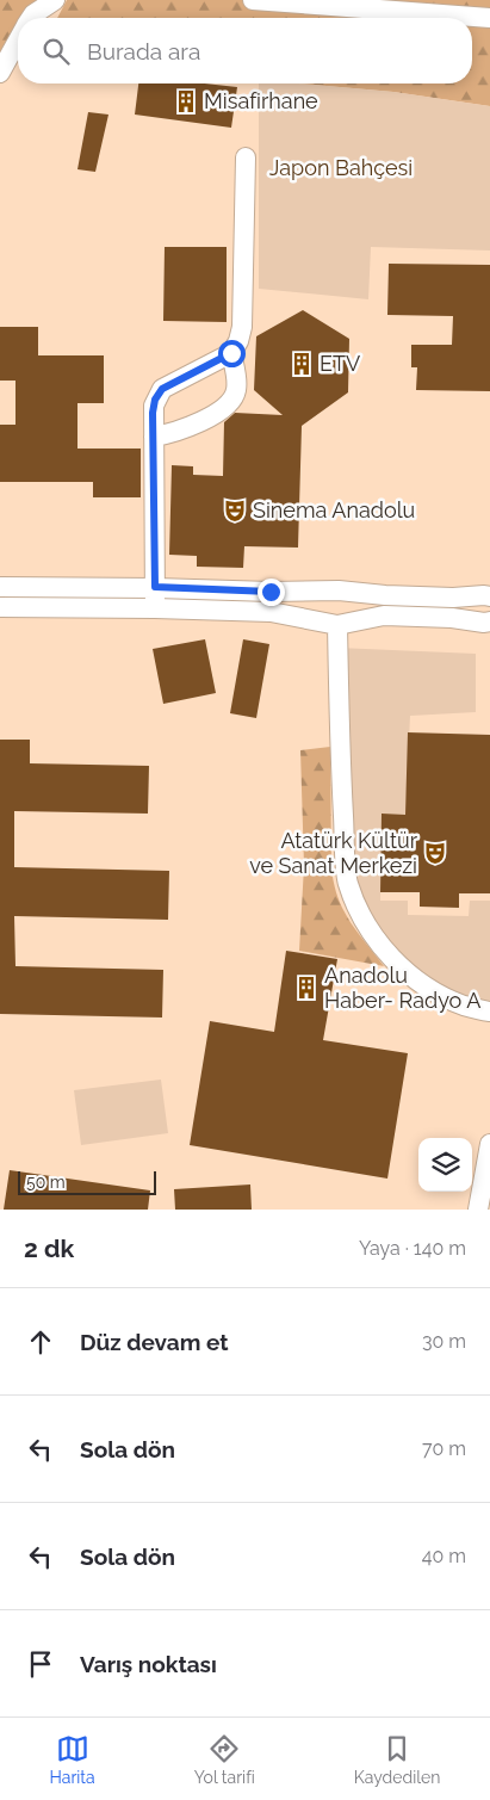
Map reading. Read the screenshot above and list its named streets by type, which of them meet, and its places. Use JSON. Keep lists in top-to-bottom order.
{
  "parks": ["Japon Bahçesi"],
  "places": {
    "building": ["Misafirhane", "ETV", "Anadolu Haber- Radyo A"],
    "theatre": ["Sinema Anadolu", "Atatürk Kültür ve Sanat Merkezi"]
  },
  "scale_bar": "50 m",
  "page": {
    "search": "Burada ara",
    "scale": "50 m",
    "heading": ["2 dk", "Yaya · 140 m"],
    "list": [
      ["Düz devam et", "30 m"],
      ["Sola dön", "70 m"],
      ["Sola dön", "40 m"],
      "Varış noktası"
    ],
    "nav": ["Harita", "Yol tarifi", "Kaydedilen"]
  }
}
